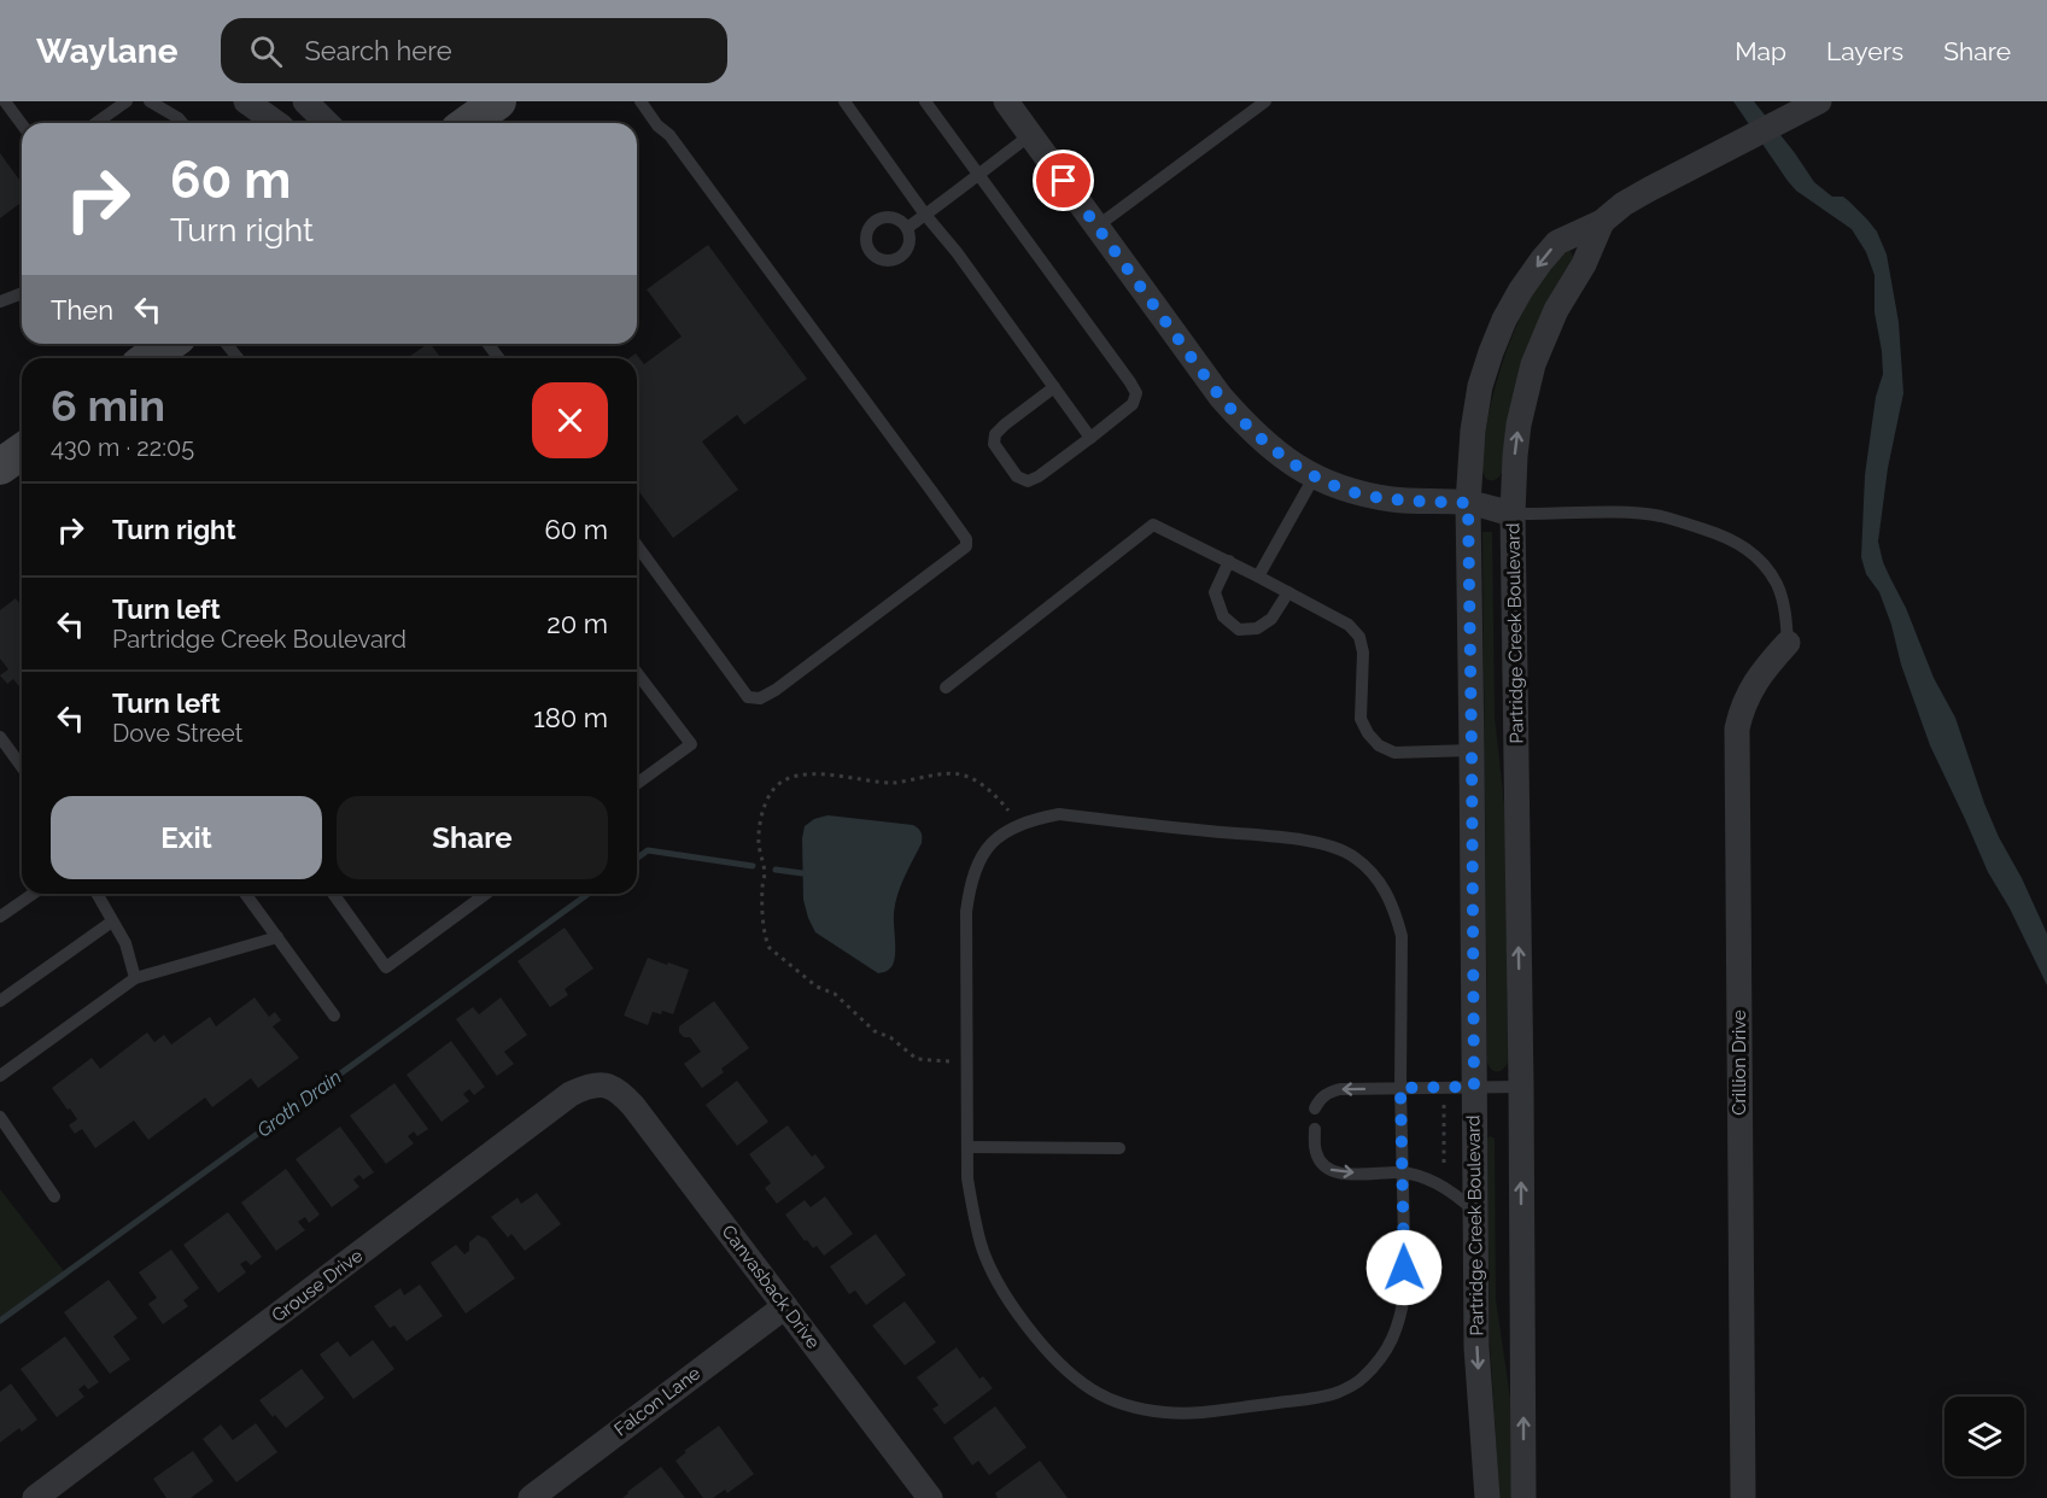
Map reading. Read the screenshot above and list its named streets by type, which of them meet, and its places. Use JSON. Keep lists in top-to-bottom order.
{
  "streets": {
    "street": [
      "Partridge Creek Boulevard",
      "Crillion Drive",
      "Grouse Drive",
      "Canvasback Drive",
      "Falcon Lane"
    ]
  },
  "crossings": [
    ["Grouse Drive", "Canvasback Drive"],
    ["Canvasback Drive", "Falcon Lane"]
  ],
  "water": ["Groth Drain"],
  "page": {
    "header": "Waylane",
    "search": "Search here",
    "nav": ["Map", "Layers", "Share"],
    "turn": ["60 m", "Turn right"],
    "then": "Then",
    "heading": ["6 min", "430 m · 22:05"],
    "list": [
      {
        "name": "Turn right",
        "value": "60 m"
      },
      {
        "name": "Turn left",
        "note": "Partridge Creek Boulevard",
        "value": "20 m"
      },
      {
        "name": "Turn left",
        "note": "Dove Street",
        "value": "180 m"
      }
    ],
    "buttons": ["Exit", "Share"]
  }
}
